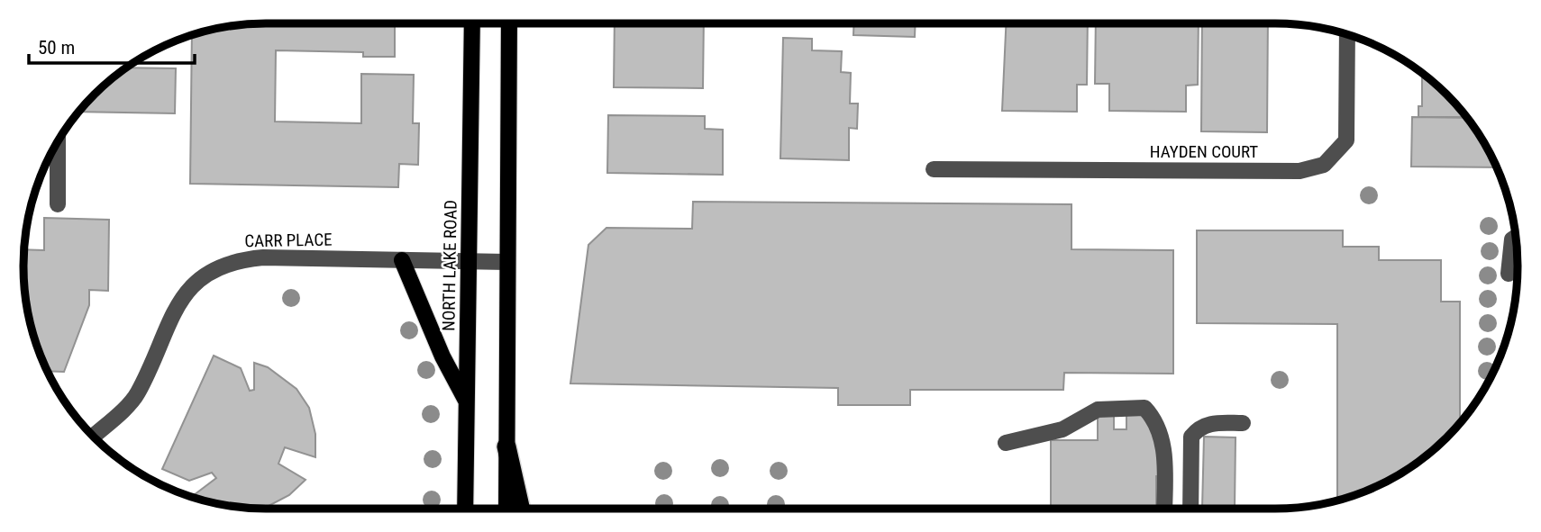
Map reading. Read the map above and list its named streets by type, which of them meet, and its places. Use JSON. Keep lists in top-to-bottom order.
{
  "streets": {
    "main road": ["NORTH LAKE ROAD"],
    "street": ["HAYDEN COURT", "CARR PLACE"]
  },
  "crossings": [
    ["CARR PLACE", "NORTH LAKE ROAD"]
  ],
  "scale_bar": "50 m"
}
